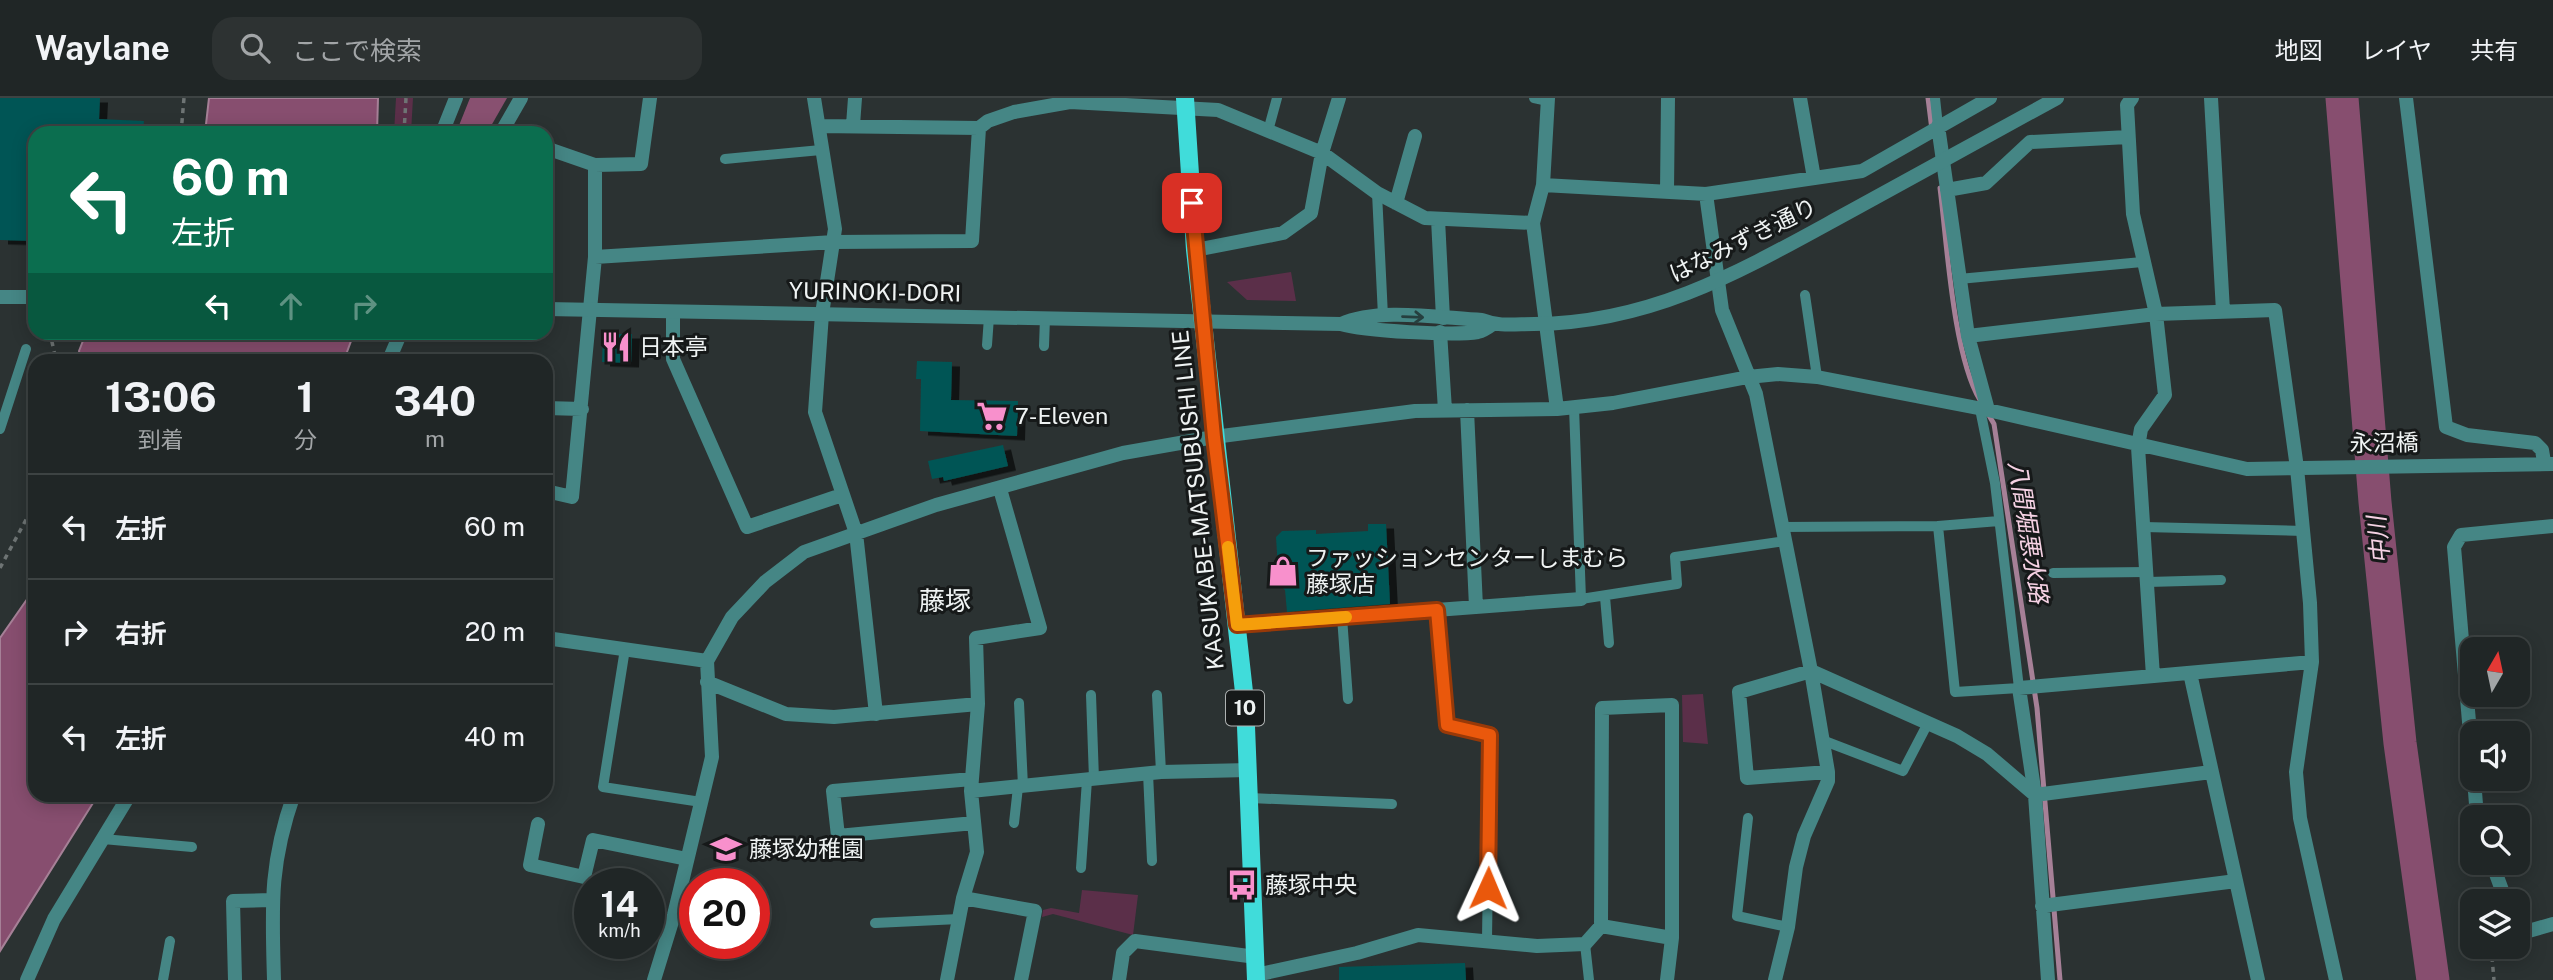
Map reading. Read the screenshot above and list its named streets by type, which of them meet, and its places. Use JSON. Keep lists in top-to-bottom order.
{
  "streets": {
    "main road": ["KASUKABE-MATSUBUSHI LINE", "10"],
    "street": ["はなみずき通り", "YURINOKI-DORI", "永沼橋"]
  },
  "crossings": [
    ["はなみずき通り", "YURINOKI-DORI"],
    ["はなみずき通り", "KASUKABE-MATSUBUSHI LINE"],
    ["YURINOKI-DORI", "KASUKABE-MATSUBUSHI LINE"],
    ["永沼橋", "KASUKABE-MATSUBUSHI LINE"]
  ],
  "districts": ["藤塚"],
  "water": ["八間堀悪水路", "中川"],
  "places": {
    "restaurant": ["日本亭"],
    "supermarket": ["7-Eleven"],
    "shop": ["ファッションセンターしまむら 藤塚店"],
    "school or university": ["藤塚幼稚園"],
    "bus stop": ["藤塚中央"]
  },
  "north": "top",
  "page": {
    "header": "Waylane",
    "search": "ここで検索",
    "nav": ["地図", "レイヤ", "共有"],
    "turn": ["60 m", "左折"],
    "eta": [
      "13:06",
      "到着",
      "1",
      "分",
      "340",
      "m"
    ],
    "list": [
      {
        "name": "左折",
        "value": "60 m"
      },
      {
        "name": "右折",
        "value": "20 m"
      },
      {
        "name": "左折",
        "value": "40 m"
      }
    ],
    "speed": "14 km/h",
    "limit": "20"
  }
}
